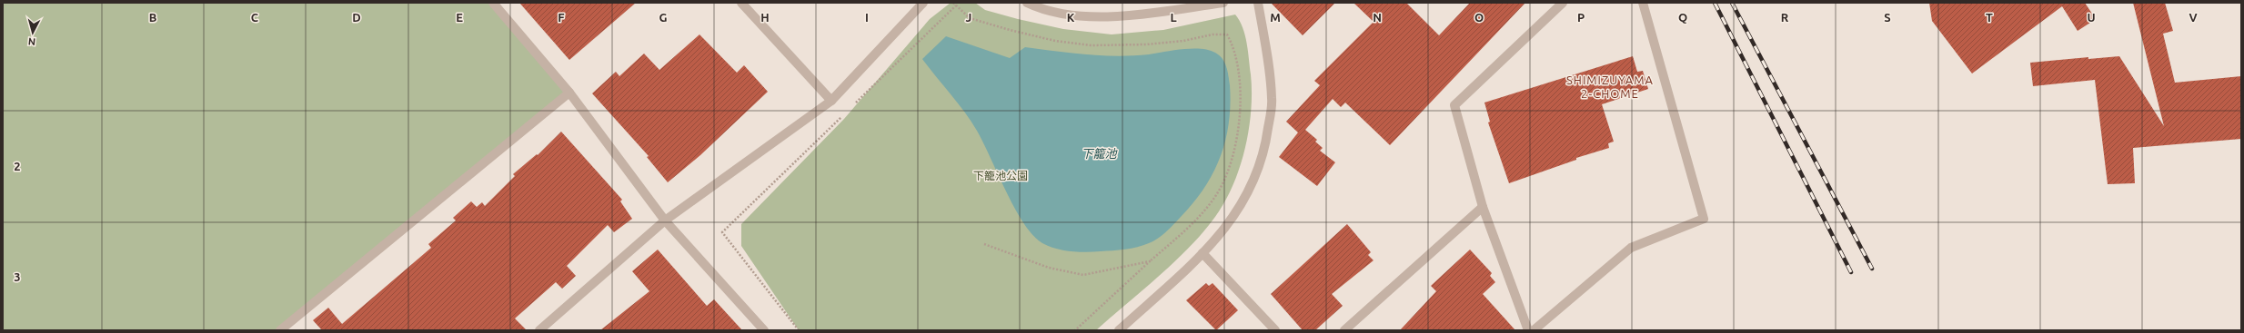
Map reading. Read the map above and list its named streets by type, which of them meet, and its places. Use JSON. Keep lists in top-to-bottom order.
{
  "districts": ["SHIMIZUYAMA 2-CHOME"],
  "water": ["下籠池"],
  "parks": ["下籠池公園"],
  "north": "bottom",
  "grid": {
    "columns": [
      "B",
      "C",
      "D",
      "E",
      "F",
      "G",
      "H",
      "I",
      "J",
      "K",
      "L",
      "M",
      "N",
      "O",
      "P",
      "Q",
      "R",
      "S",
      "T",
      "U",
      "V"
    ],
    "rows": ["2", "3"]
  }
}
